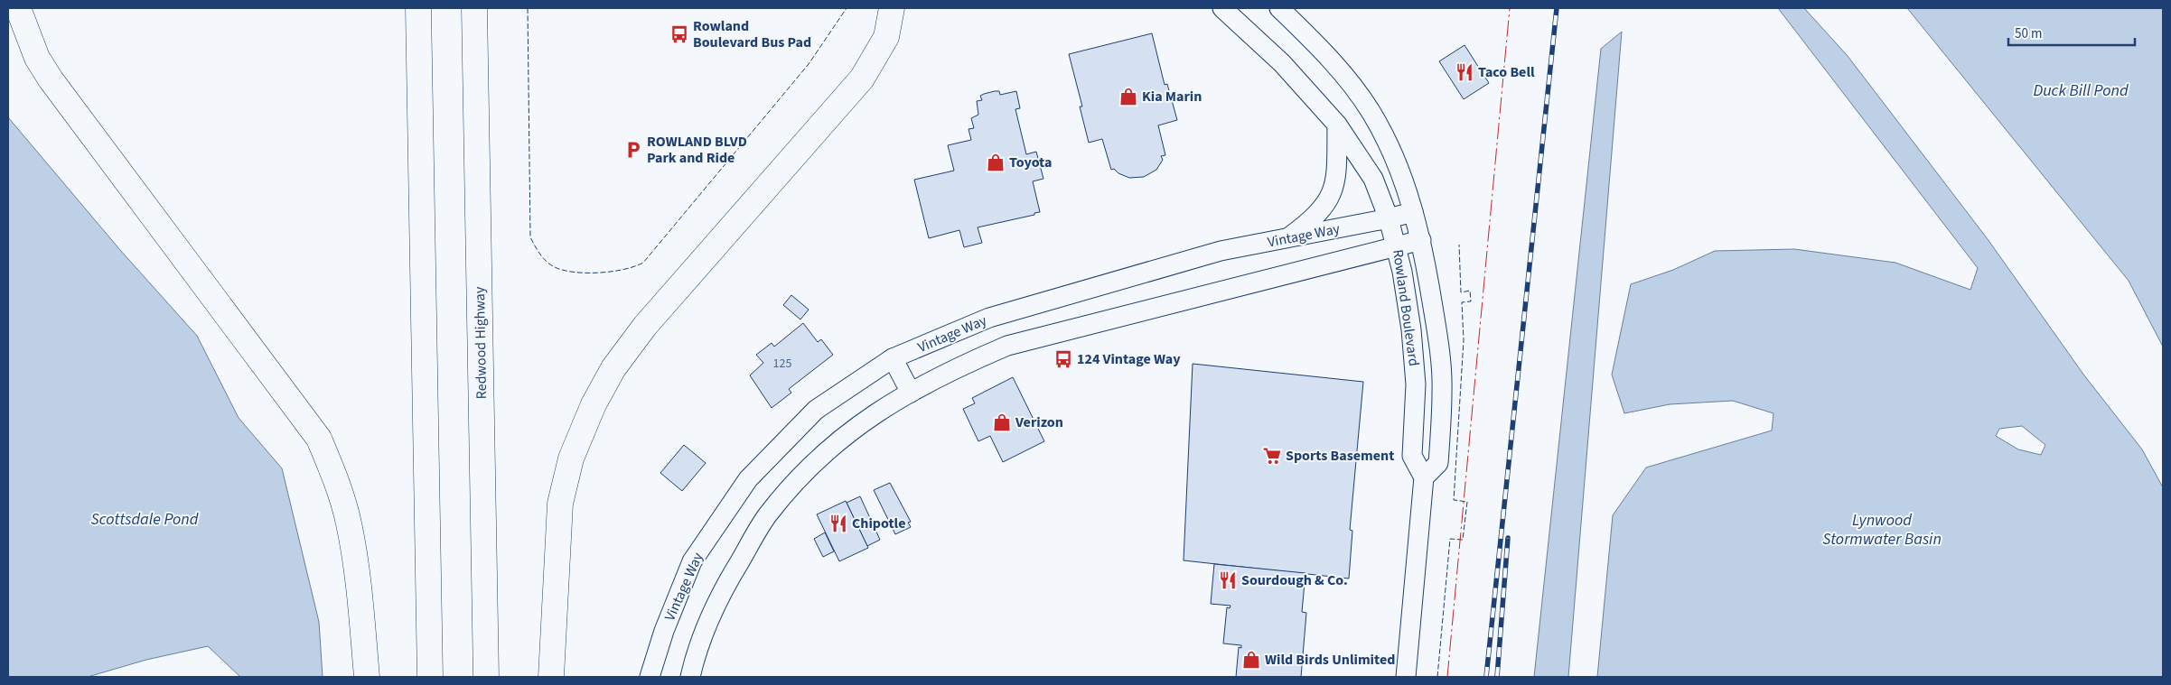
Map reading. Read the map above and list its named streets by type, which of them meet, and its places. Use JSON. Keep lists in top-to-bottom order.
{
  "streets": {
    "highway": ["Redwood Highway"],
    "street": ["Vintage Way", "Rowland Boulevard"]
  },
  "crossings": [
    ["Vintage Way", "Rowland Boulevard"]
  ],
  "water": ["Duck Bill Pond", "Scottsdale Pond", "Lynwood Stormwater Basin"],
  "places": {
    "bus stop": ["Rowland Boulevard Bus Pad", "124 Vintage Way"],
    "restaurant": ["Taco Bell", "Chipotle", "Sourdough & Co."],
    "shop": [
      "Kia Marin",
      "Toyota",
      "Verizon",
      "Wild Birds Unlimited"
    ],
    "parking": ["ROWLAND BLVD Park and Ride"],
    "supermarket": ["Sports Basement"]
  },
  "house_numbers": ["125"],
  "scale_bar": "50 m"
}
